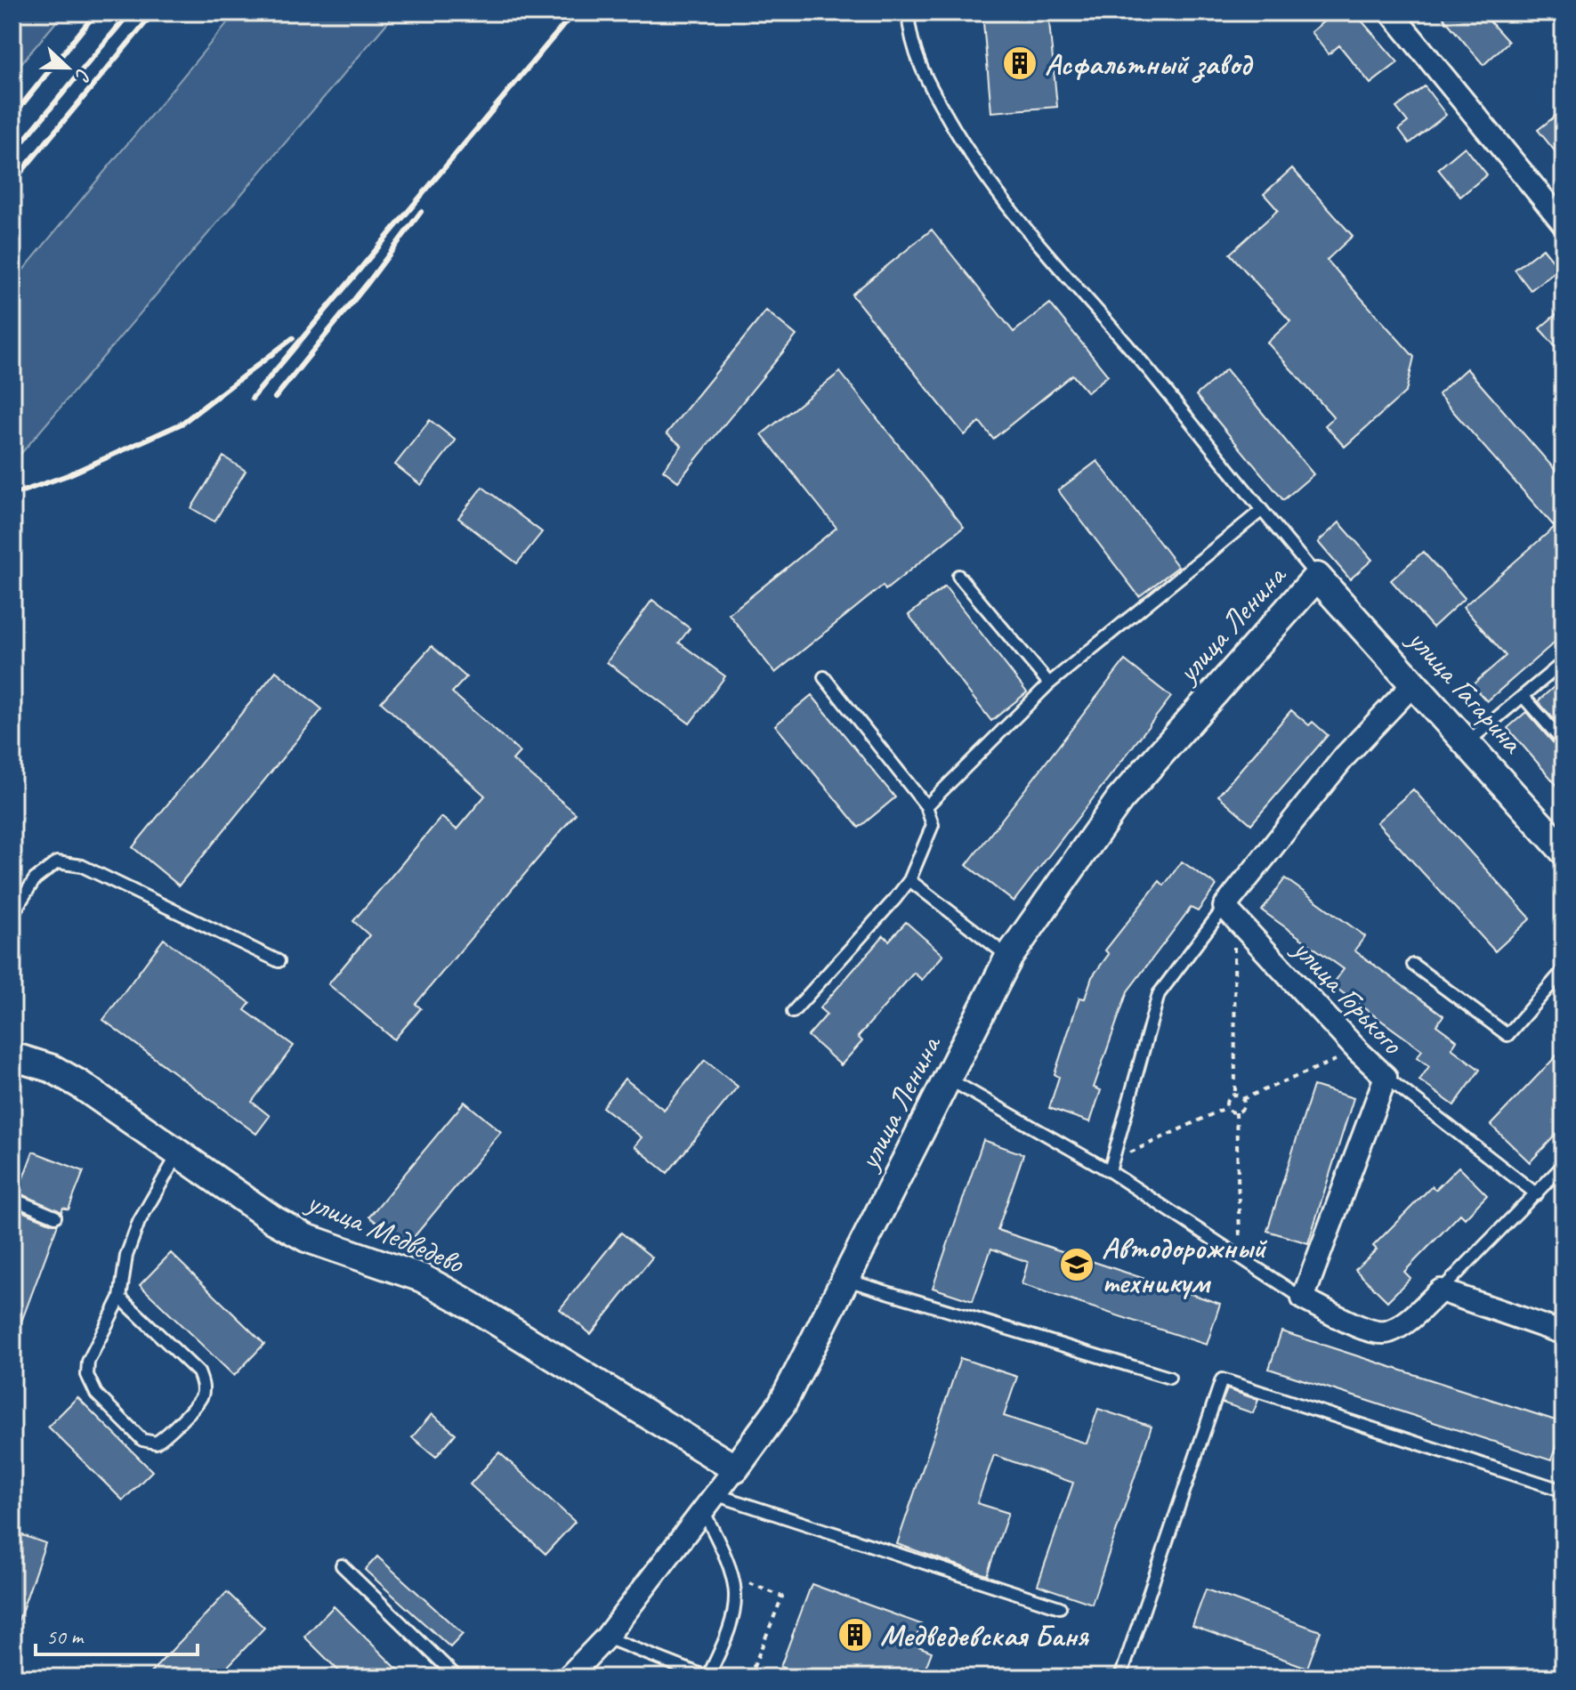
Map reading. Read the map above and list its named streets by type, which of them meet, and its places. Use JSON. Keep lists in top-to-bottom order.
{
  "streets": {
    "street": [
      "улица Ленина",
      "улица Гагарина",
      "улица Горького",
      "улица Медведево"
    ]
  },
  "crossings": [
    ["улица Ленина", "улица Гагарина"],
    ["улица Ленина", "улица Медведево"]
  ],
  "places": {
    "building": ["Асфальтный завод", "Медведевская Баня"],
    "school or university": ["Автодорожный техникум"]
  },
  "scale_bar": "50 m",
  "north": "right"
}
